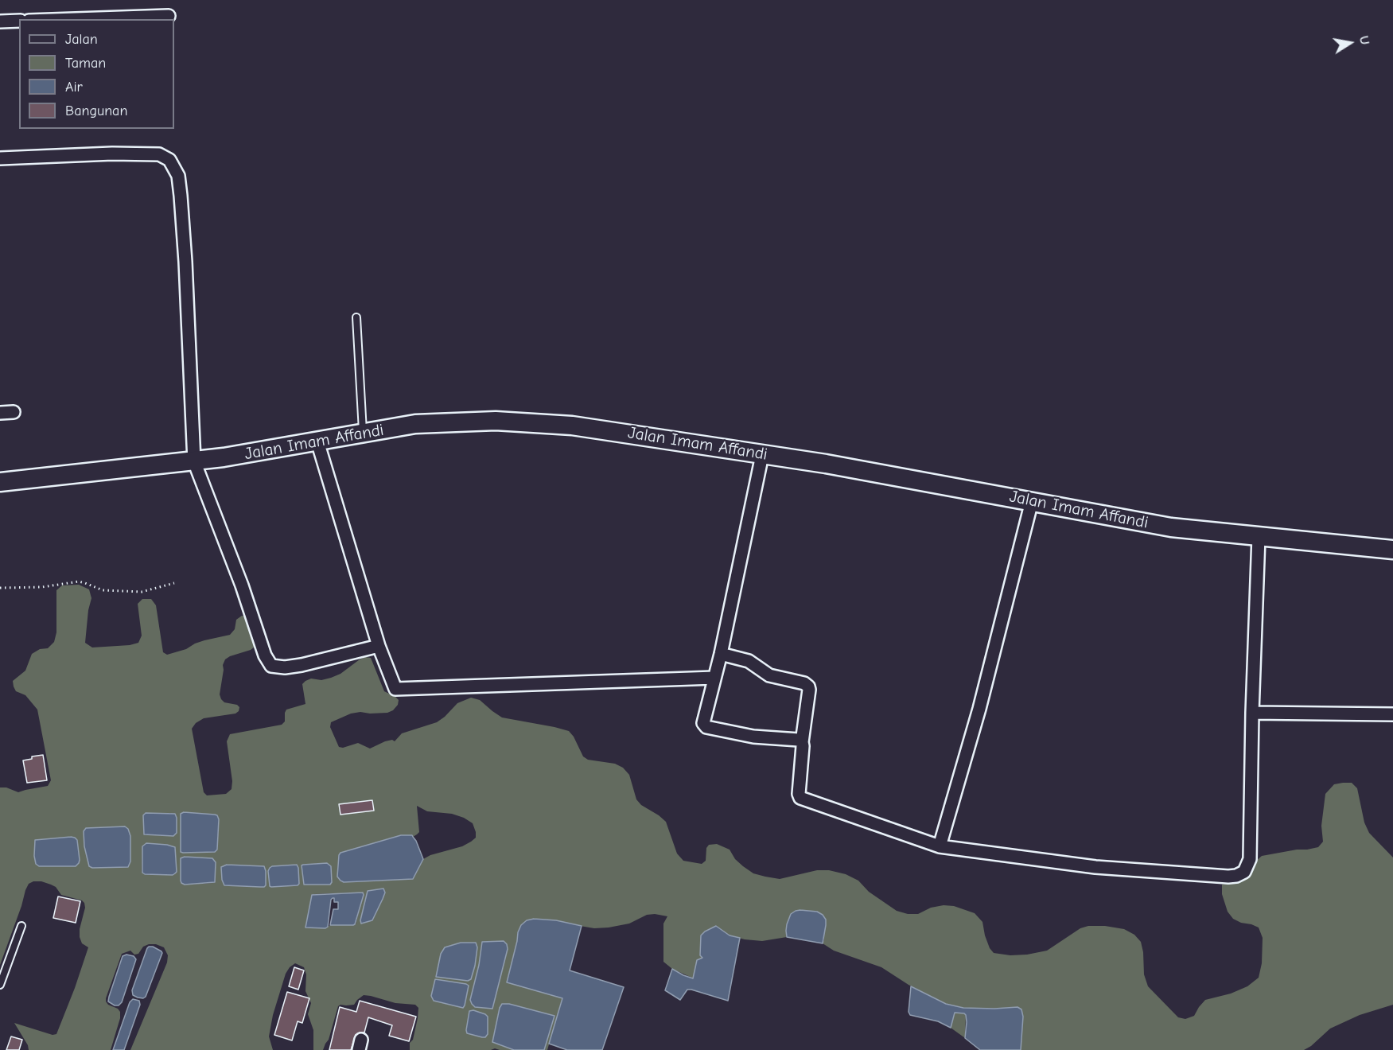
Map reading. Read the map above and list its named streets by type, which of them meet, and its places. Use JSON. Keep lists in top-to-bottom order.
{
  "streets": {
    "street": ["Jalan Imam Affandi"]
  },
  "legend": [
    "Jalan",
    "Taman",
    "Air",
    "Bangunan"
  ],
  "north": "right"
}
